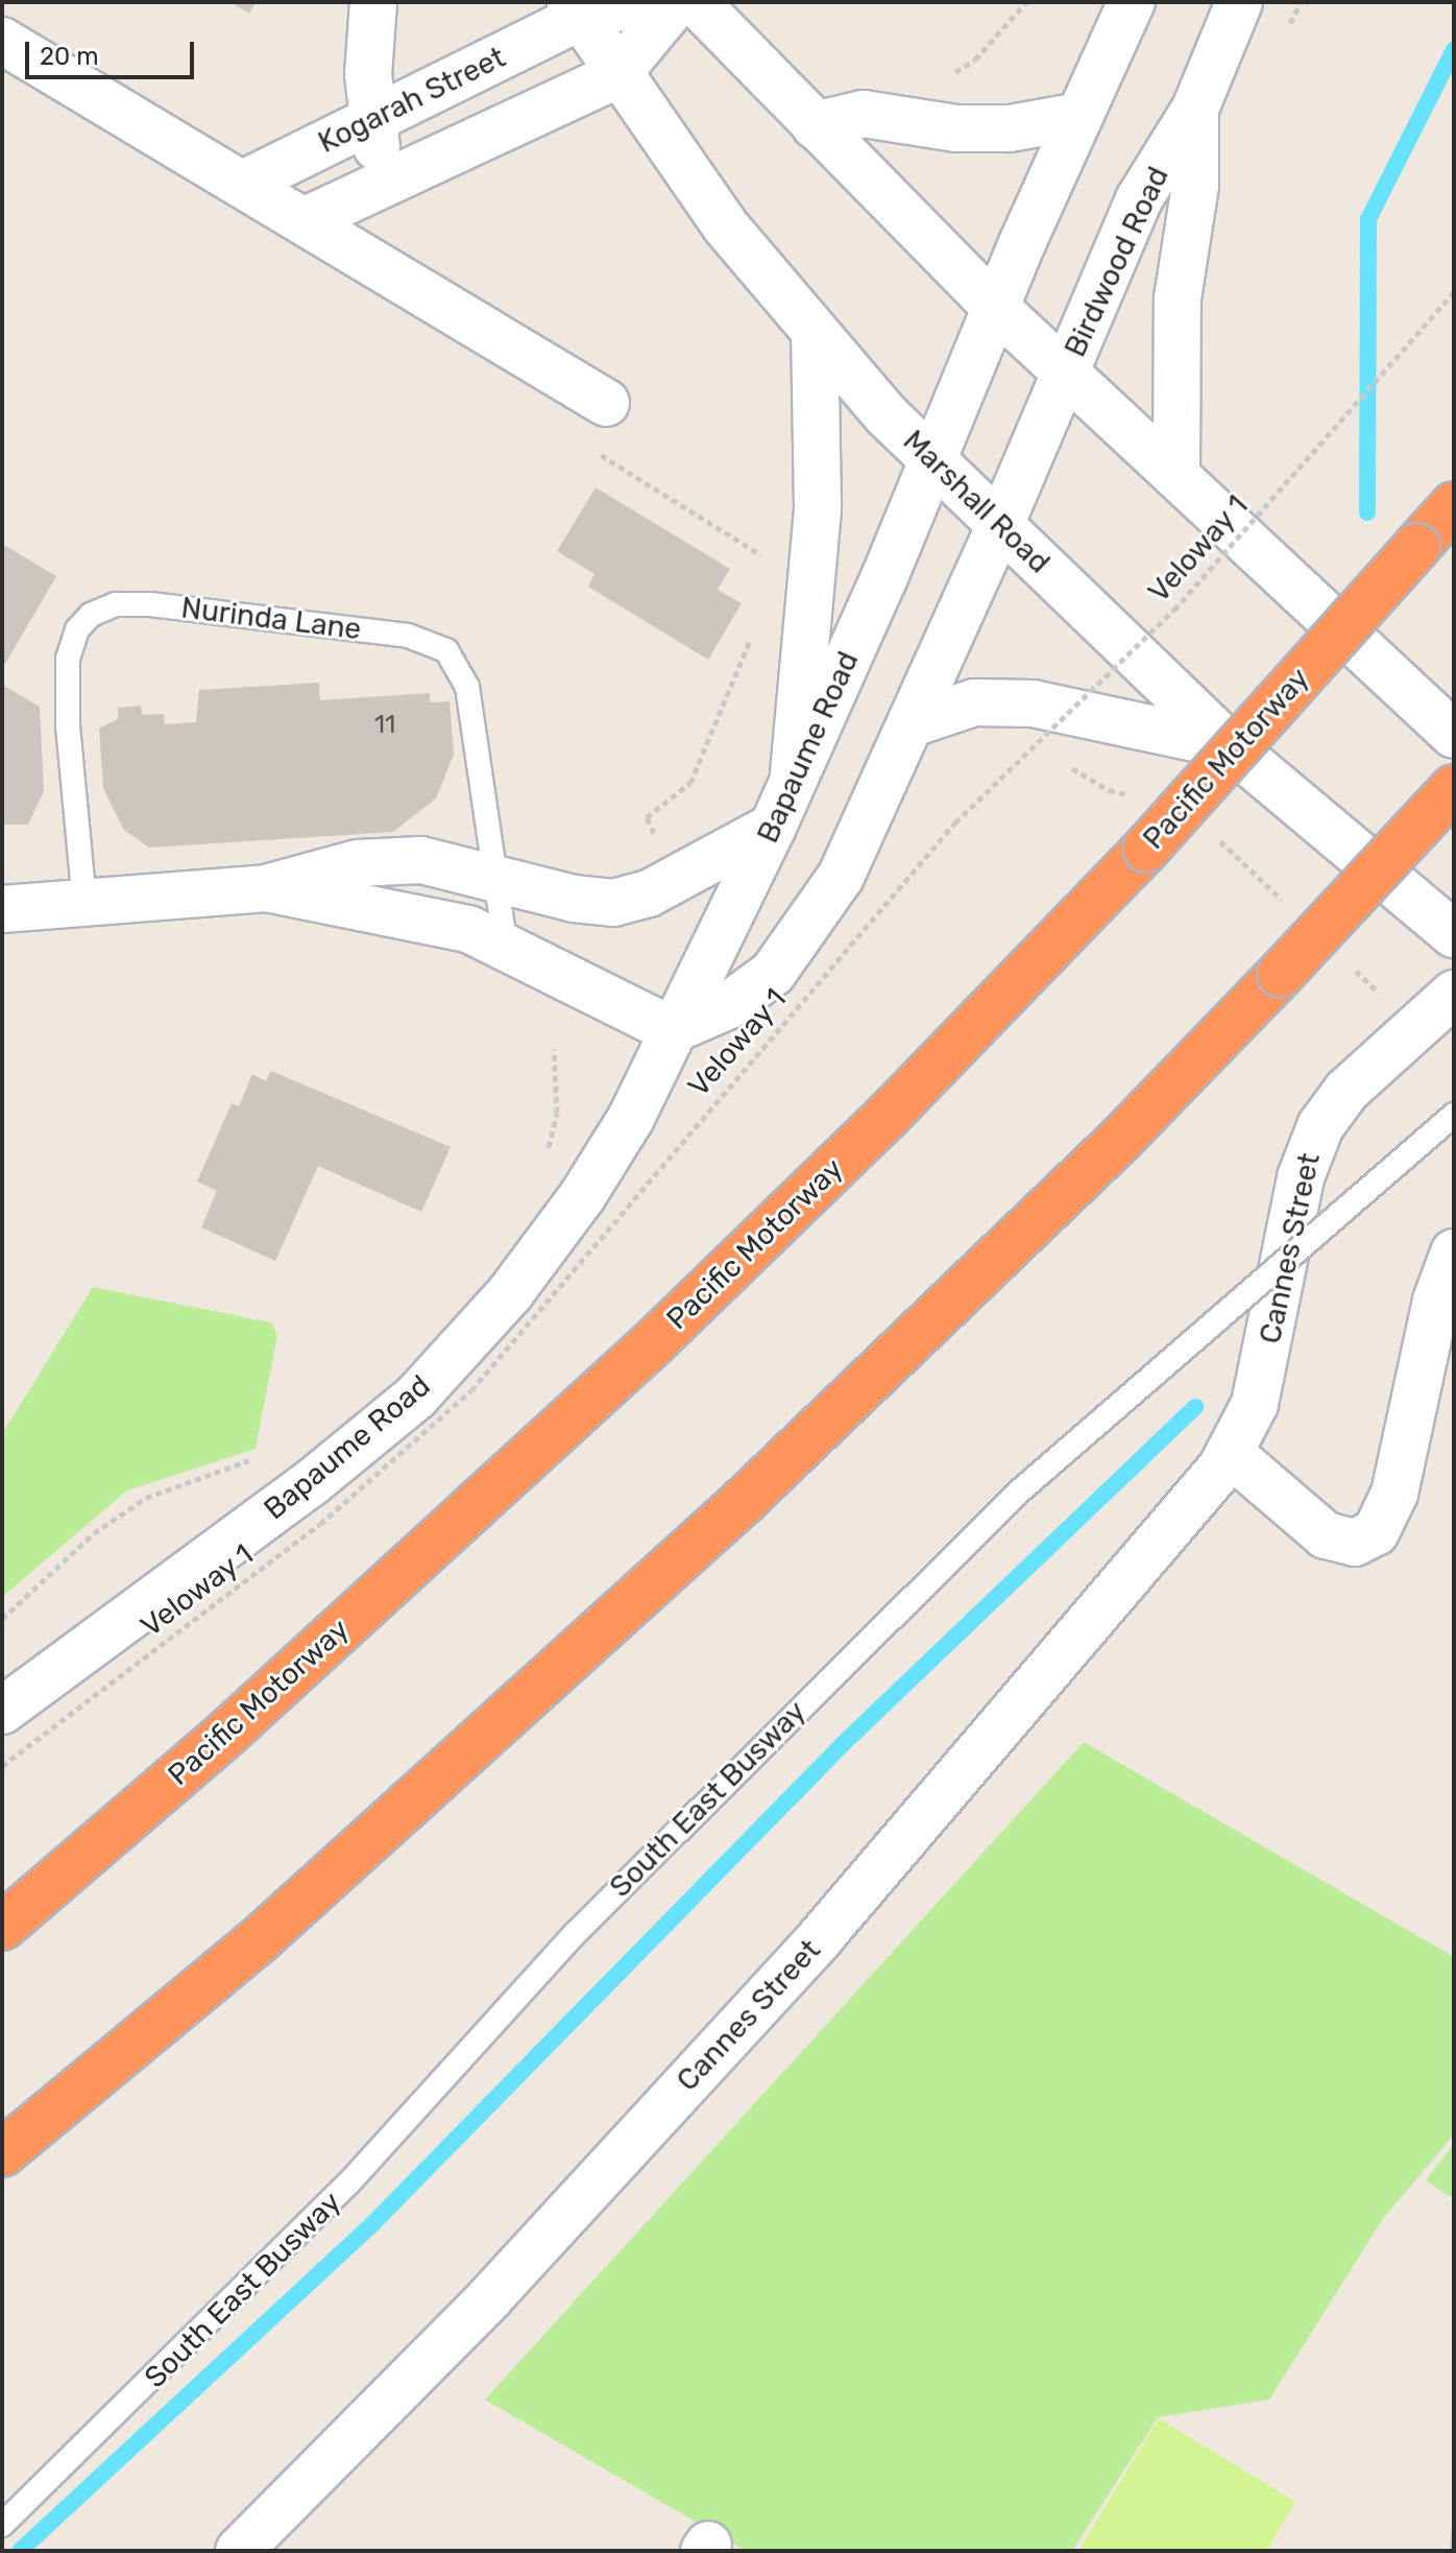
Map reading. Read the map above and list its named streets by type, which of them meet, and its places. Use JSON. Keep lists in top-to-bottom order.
{
  "streets": {
    "highway": ["Pacific Motorway"],
    "street": [
      "Kogarah Street",
      "Birdwood Road",
      "Marshall Road",
      "Bapaume Road",
      "Cannes Street"
    ],
    "lane": ["Nurinda Lane", "South East Busway"],
    "path": ["Veloway 1"]
  },
  "crossings": [
    ["Kogarah Street", "Marshall Road"],
    ["Birdwood Road", "Marshall Road"],
    ["Marshall Road", "Bapaume Road"]
  ],
  "house_numbers": ["11"],
  "scale_bar": "20 m"
}
